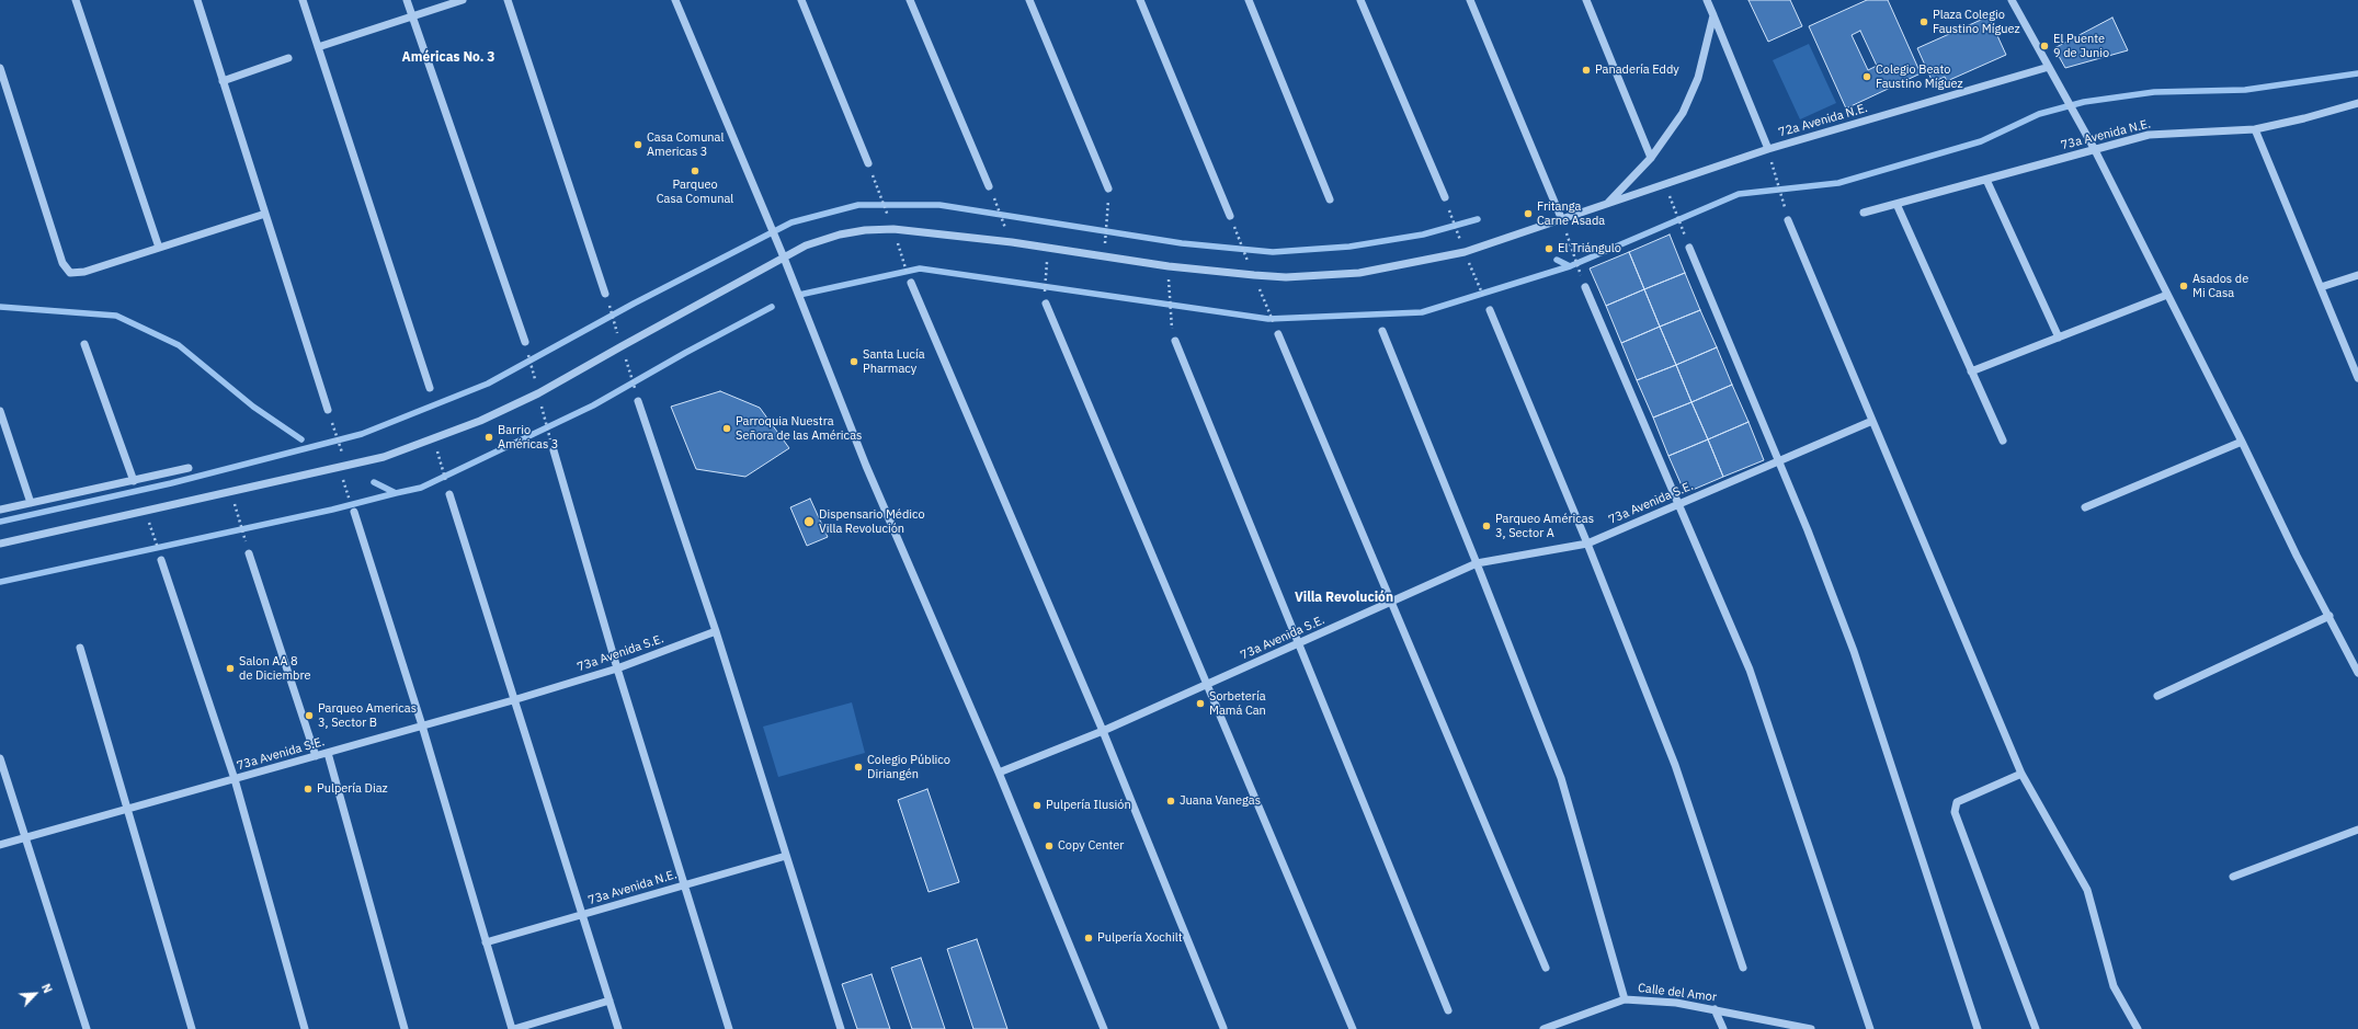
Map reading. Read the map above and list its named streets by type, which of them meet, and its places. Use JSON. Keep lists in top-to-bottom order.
{
  "streets": {
    "street": [
      "72a Avenida N.E.",
      "73a Avenida N.E.",
      "73a Avenida S.E.",
      "Calle del Amor"
    ]
  },
  "districts": ["Américas No. 3", "Villa Revolución"],
  "places": [
    "Plaza Colegio Faustino Míguez",
    "El Puente 9 de Junio",
    "Panadería Eddy",
    "Colegio Beato Faustino Míguez",
    "Casa Comunal Americas 3",
    "Parqueo Casa Comunal",
    "Fritanga Carne Asada",
    "El Triángulo",
    "Asados de Mi Casa",
    "Santa Lucía Pharmacy",
    "Parroquia Nuestra Señora de las Américas",
    "Barrio Américas 3",
    "Dispensario Médico Villa Revolución",
    "Parqueo Américas 3, Sector A",
    "Salon AA 8 de Diciembre",
    "Sorbetería Mamá Can",
    "Parqueo Americas 3, Sector B",
    "Colegio Público Diriangén",
    "Pulpería Diaz",
    "Juana Vanegas",
    "Pulpería Ilusión",
    "Copy Center",
    "Pulpería Xochilt"
  ],
  "north": "top right"
}
